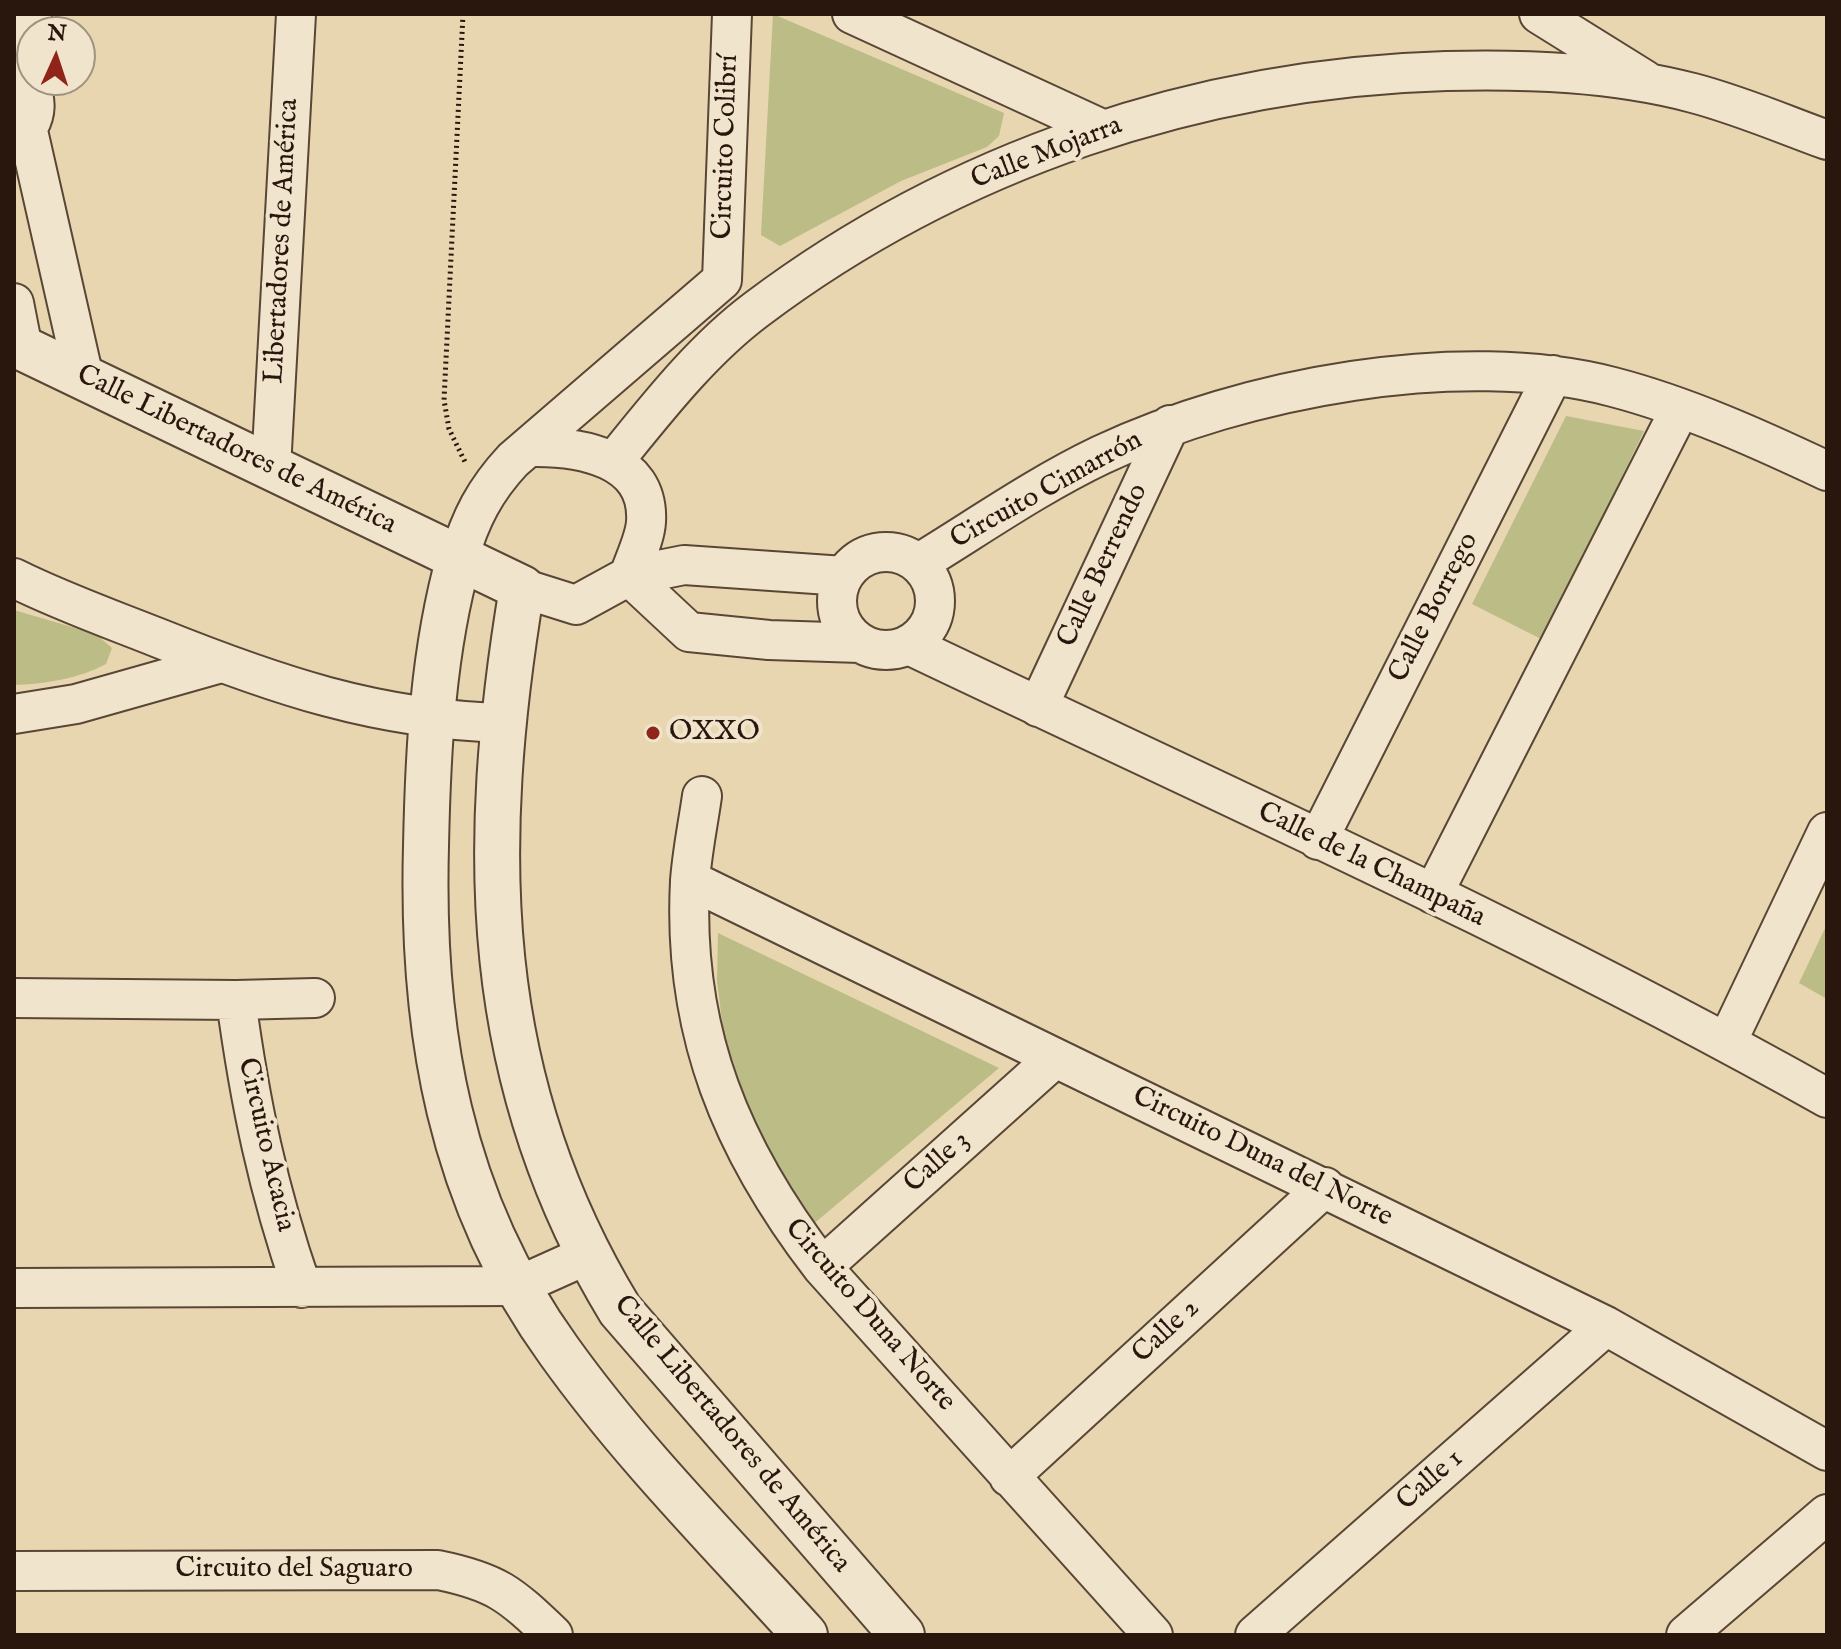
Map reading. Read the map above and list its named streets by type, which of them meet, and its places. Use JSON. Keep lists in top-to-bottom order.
{
  "streets": {
    "street": [
      "Circuito Colibrí",
      "Calle Mojarra",
      "Libertadores de América",
      "Calle Libertadores de América",
      "Circuito Cimarrón",
      "Calle Berrendo",
      "Calle Borrego",
      "Calle de la Champaña",
      "Circuito Acacia",
      "Circuito Duna del Norte",
      "Calle 3",
      "Circuito Duna Norte",
      "Calle 2",
      "Calle 1",
      "Circuito del Saguaro"
    ]
  },
  "crossings": [
    ["Calle Mojarra", "Calle Libertadores de América"],
    ["Libertadores de América", "Calle Libertadores de América"],
    ["Circuito Cimarrón", "Calle Berrendo"],
    ["Circuito Cimarrón", "Calle Borrego"],
    ["Circuito Cimarrón", "Calle de la Champaña"],
    ["Calle Berrendo", "Calle de la Champaña"],
    ["Calle Borrego", "Calle de la Champaña"],
    ["Circuito Duna del Norte", "Calle 3"],
    ["Circuito Duna del Norte", "Circuito Duna Norte"],
    ["Circuito Duna del Norte", "Calle 2"],
    ["Circuito Duna del Norte", "Calle 1"],
    ["Calle 3", "Circuito Duna Norte"],
    ["Circuito Duna Norte", "Calle 2"]
  ],
  "places": ["OXXO"],
  "north": "top"
}
